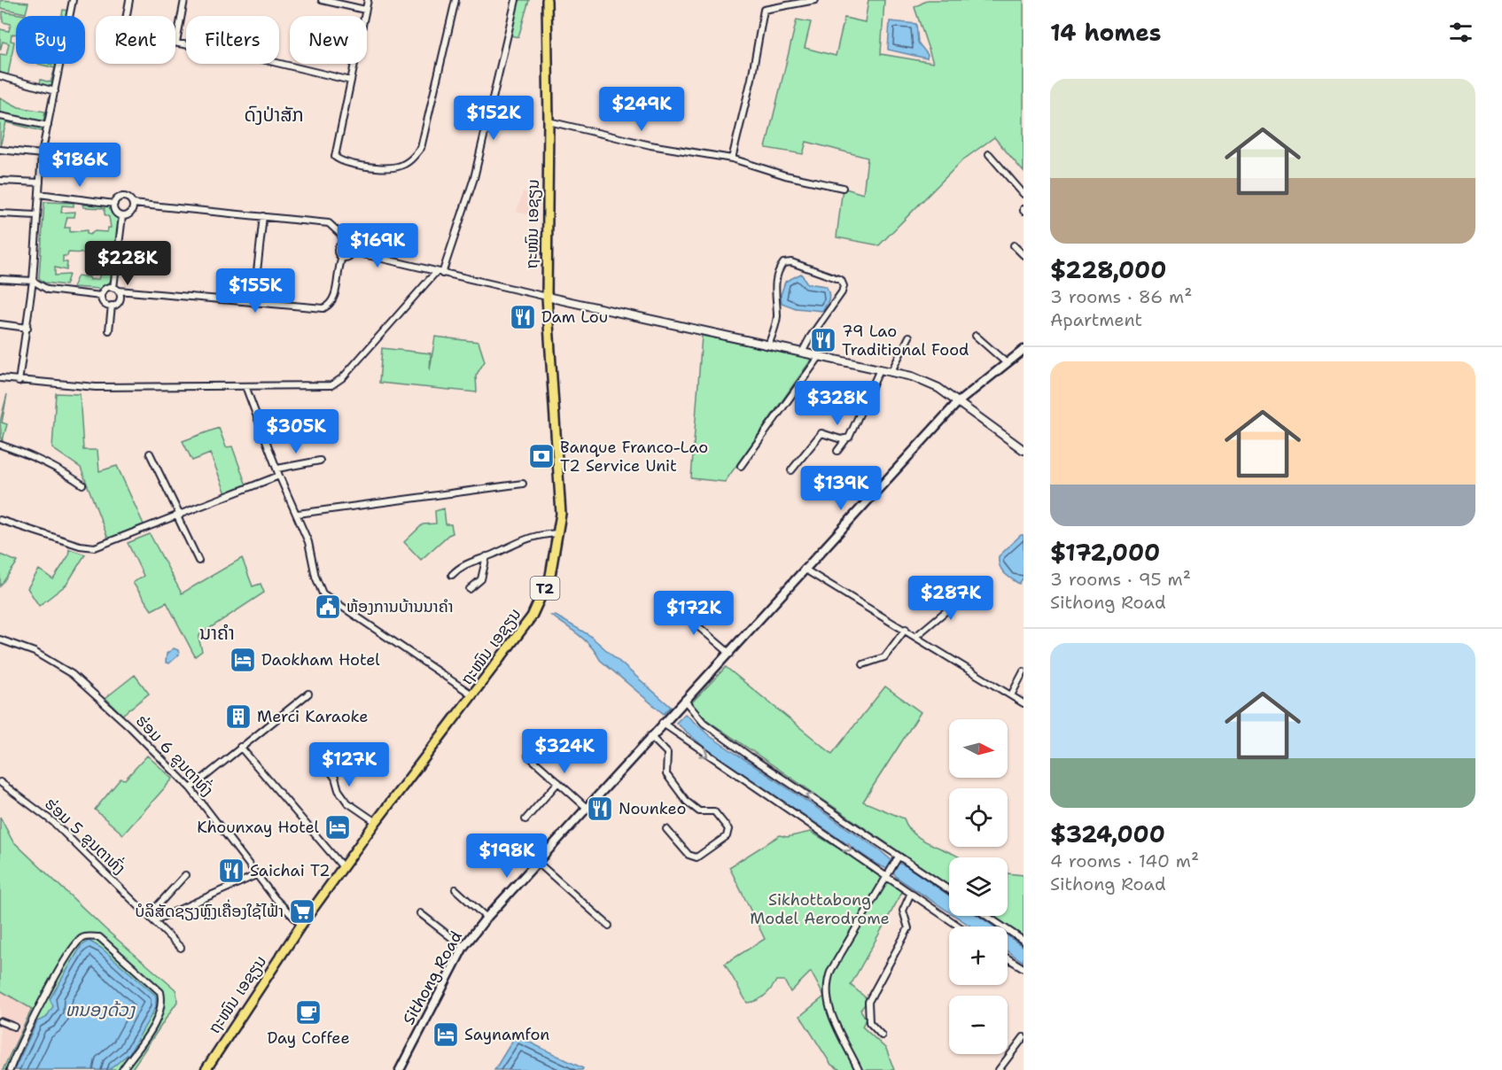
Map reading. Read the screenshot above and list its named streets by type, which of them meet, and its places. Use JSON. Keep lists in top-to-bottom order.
{
  "streets": {
    "main road": ["ຖະໜົນ ເອຊຽນ", "T2", "Sithong Road"],
    "street": ["ຮ່ອມ 6 ຂູນຕາທົ່ງ", "ຮ່ອມ 5 ຂູນຕາທົ່ງ"]
  },
  "crossings": [
    ["ຖະໜົນ ເອຊຽນ", "ຮ່ອມ 6 ຂູນຕາທົ່ງ"]
  ],
  "districts": ["ດົງປ່າສັກ", "ນາຄຳ"],
  "water": ["ຫນອງດ້ວງ"],
  "parks": ["Sikhottabong Model Aerodrome"],
  "places": {
    "restaurant": [
      "Dam Lou",
      "79 Lao Traditional Food",
      "Nounkeo",
      "Saichai T2"
    ],
    "bank": ["Banque Franco-Lao T2 Service Unit"],
    "public building": ["ຫ້ອງການບ້ານນາຄໍາ"],
    "hotel": ["Daokham Hotel", "Khounxay Hotel", "Saynamfon"],
    "building": ["Merci Karaoke"],
    "supermarket": ["ບໍລິສັດຊຽງຫຼົງເຄື່ອງໃຊ້ໄຟ້າ"],
    "cafe": ["Day Coffee"]
  },
  "north": "right",
  "page": {
    "heading": "14 homes",
    "chip": [
      "Buy",
      "Rent",
      "Filters",
      "New"
    ],
    "list": [
      {
        "name": "$228,000",
        "note": "3 rooms · 86 m² · Apartment"
      },
      {
        "name": "$172,000",
        "note": "3 rooms · 95 m² · Sithong Road"
      },
      {
        "name": "$324,000",
        "note": "4 rooms · 140 m² · Sithong Road"
      }
    ],
    "price": [
      "$249K",
      "$152K",
      "$186K",
      "$169K",
      "$228K",
      "$155K",
      "$328K",
      "$305K",
      "$139K",
      "$287K",
      "$172K",
      "$324K",
      "$127K",
      "$198K"
    ],
    "map_buttons": ["+", "−"]
  }
}
